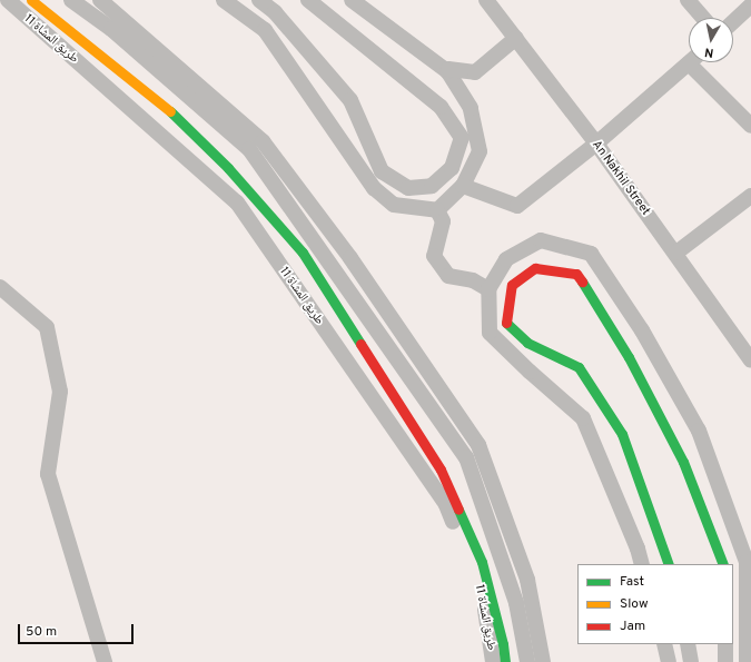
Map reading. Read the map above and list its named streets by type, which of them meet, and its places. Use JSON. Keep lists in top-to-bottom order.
{
  "streets": {
    "street": ["طريق المشاة 11", "An Nakhil Street"]
  },
  "legend": ["Fast", "Slow", "Jam"],
  "scale_bar": "50 m",
  "north": "bottom"
}
